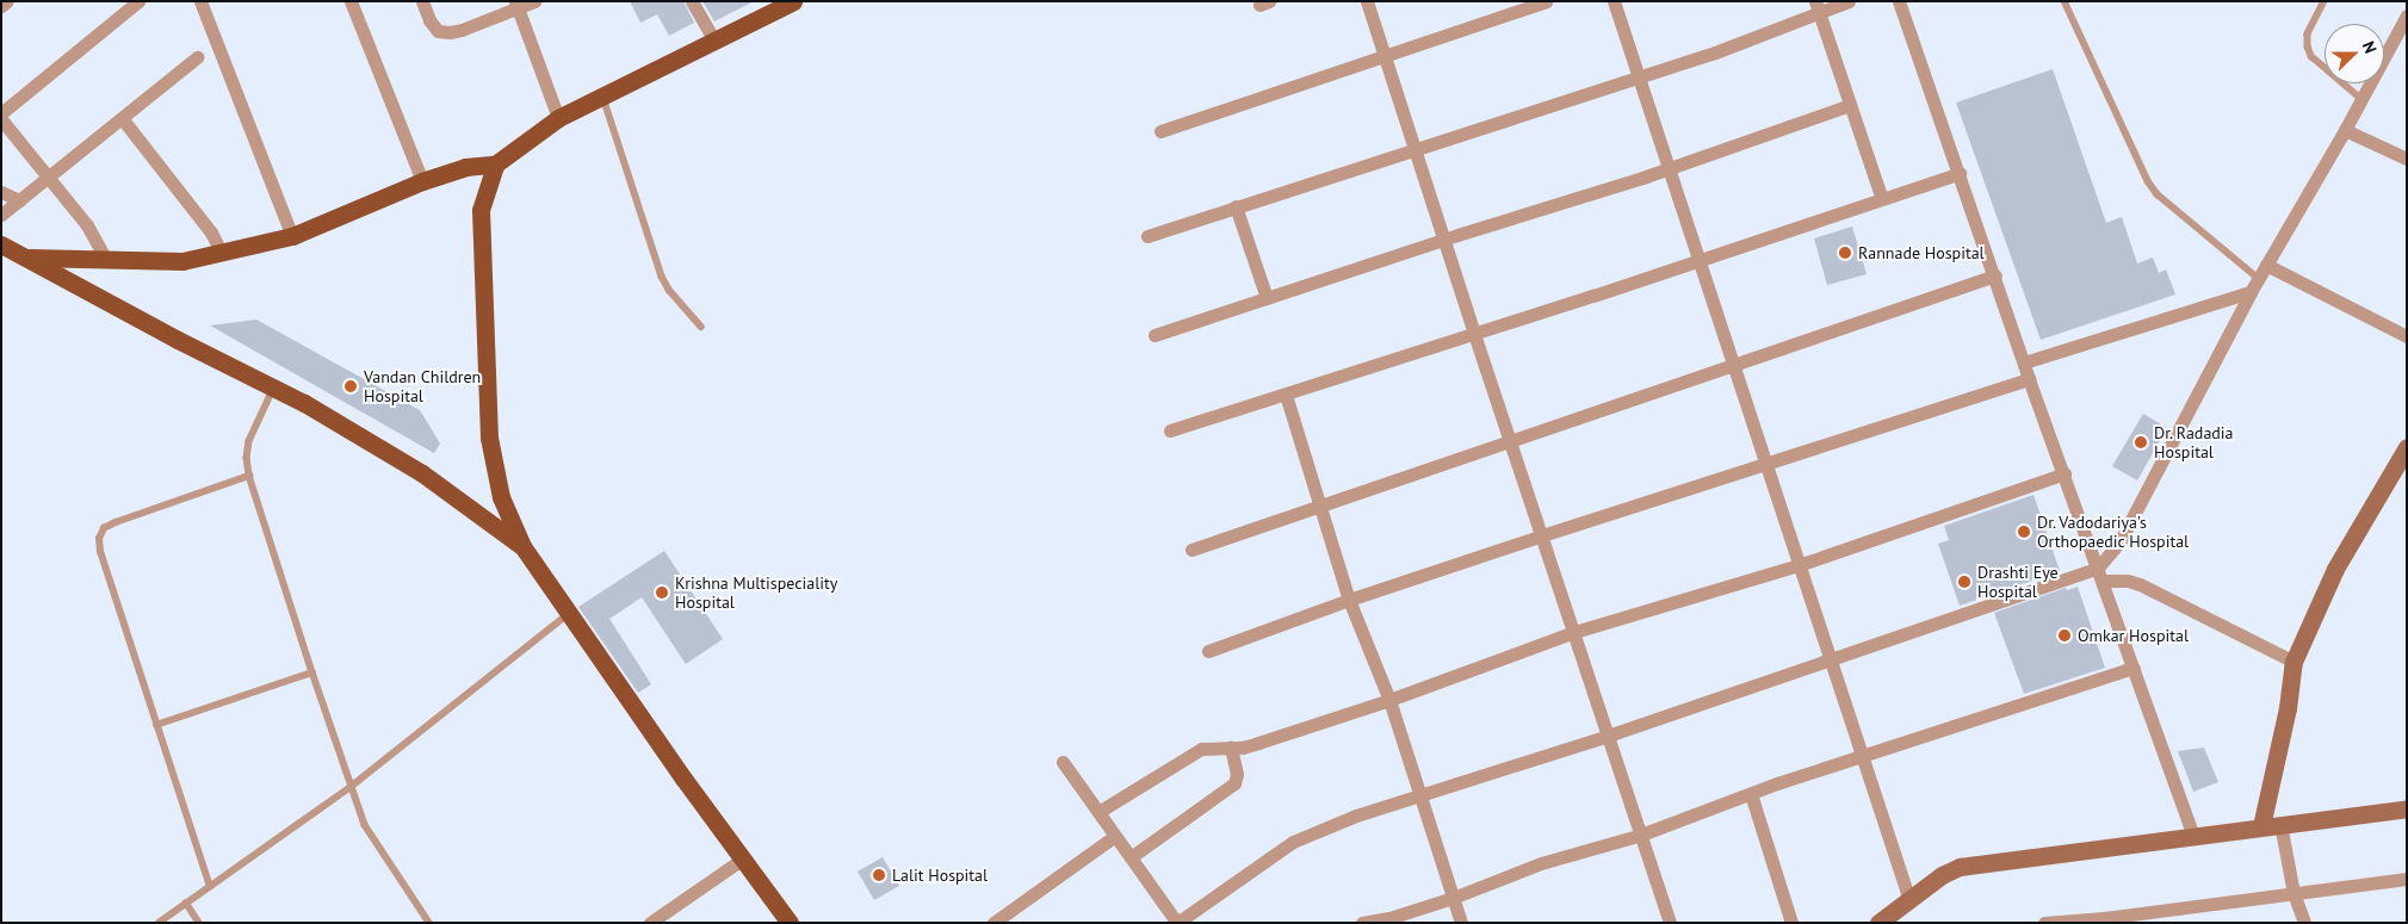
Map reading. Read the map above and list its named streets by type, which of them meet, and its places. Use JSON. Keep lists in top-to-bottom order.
{
  "places": [
    "Rannade Hospital",
    "Vandan Children Hospital",
    "Dr. Radadia Hospital",
    "Dr. Vadodariya's Orthopaedic Hospital",
    "Drashti Eye Hospital",
    "Krishna Multispeciality Hospital",
    "Omkar Hospital",
    "Lalit Hospital"
  ],
  "north": "right"
}
